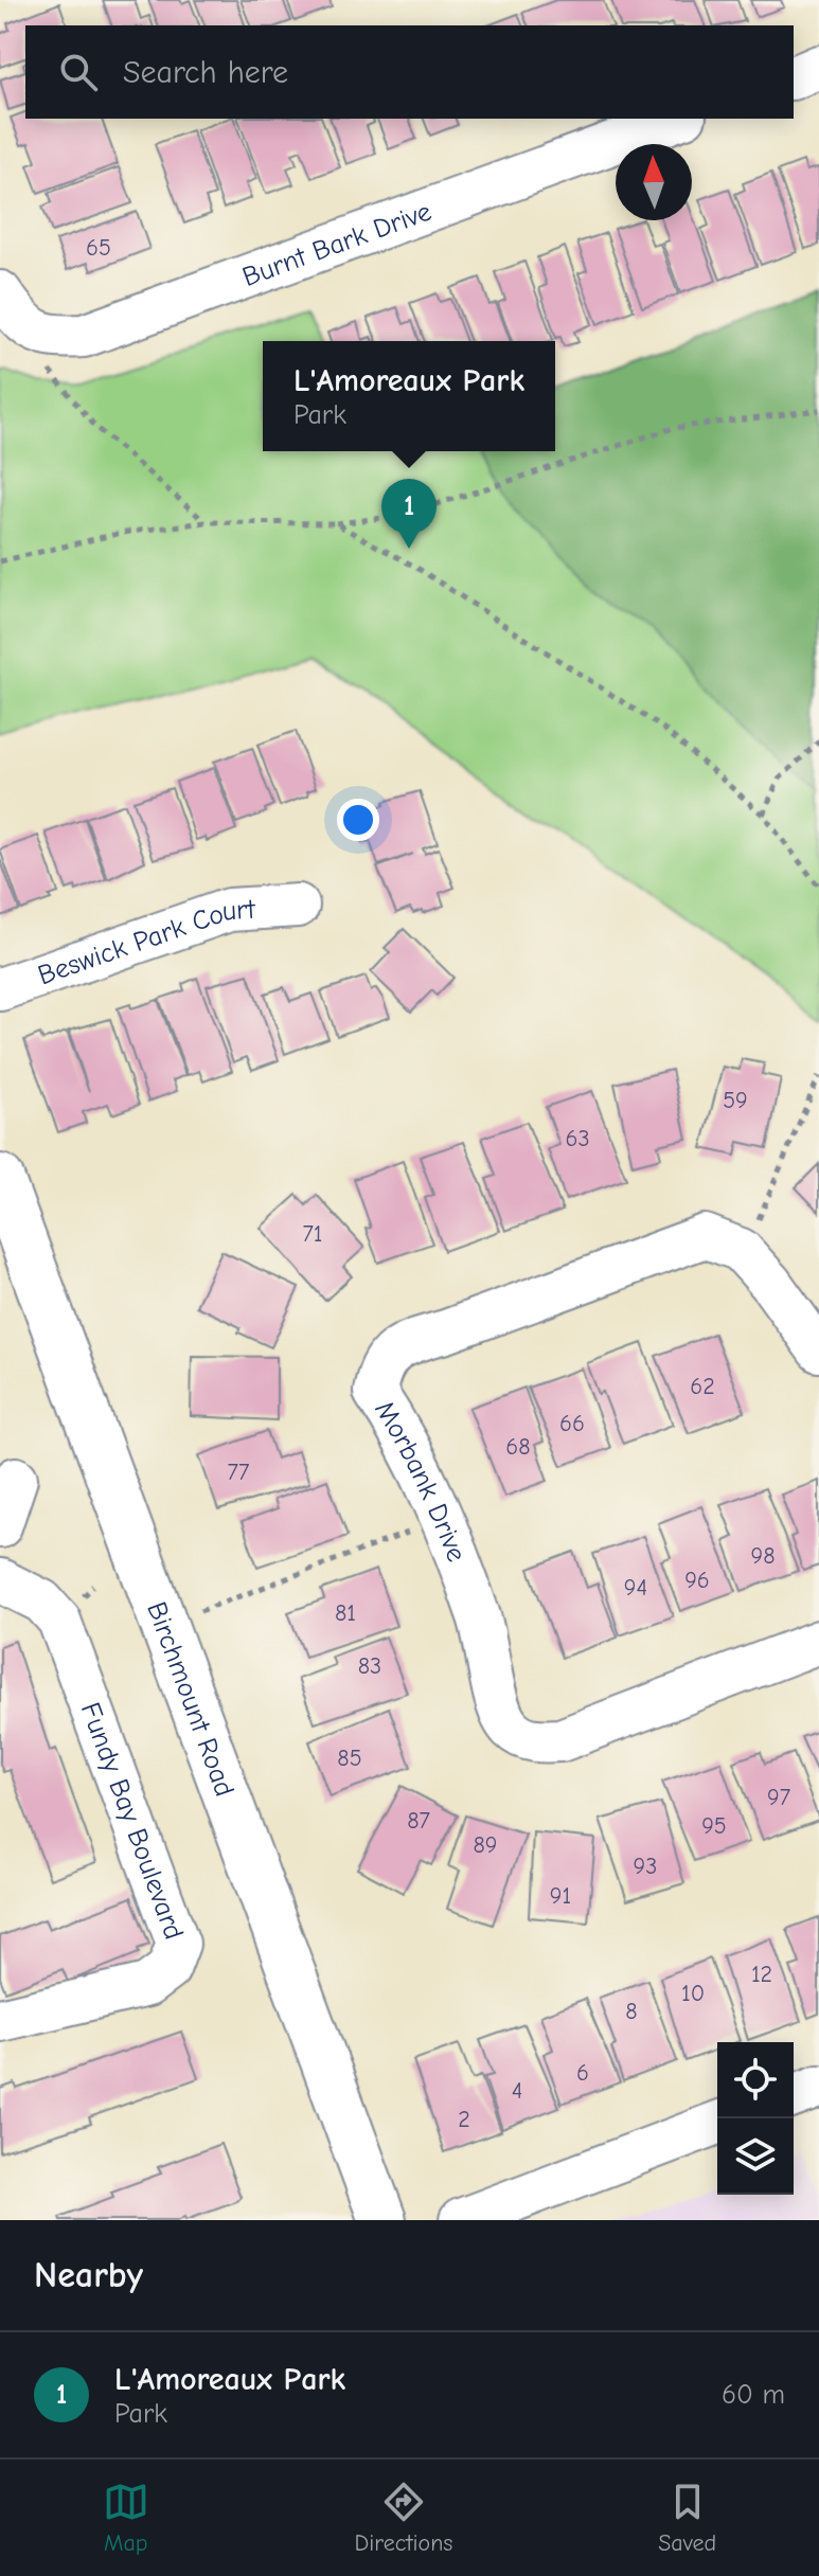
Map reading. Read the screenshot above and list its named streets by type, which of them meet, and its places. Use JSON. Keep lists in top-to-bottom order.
{
  "streets": {
    "main road": ["Birchmount Road"],
    "street": [
      "Burnt Bark Drive",
      "Beswick Park Court",
      "Morbank Drive",
      "Fundy Bay Boulevard"
    ]
  },
  "house_numbers": [
    "65",
    "59",
    "63",
    "71",
    "62",
    "66",
    "68",
    "77",
    "98",
    "96",
    "94",
    "81",
    "83",
    "85",
    "97",
    "87",
    "95",
    "89",
    "93",
    "91",
    "12",
    "10",
    "8",
    "6",
    "4",
    "2"
  ],
  "north": "top",
  "page": {
    "search": "Search here",
    "popup": ["L'Amoreaux Park", "Park"],
    "pins": "1",
    "heading": "Nearby",
    "list": [
      {
        "mark": "1",
        "name": "L'Amoreaux Park",
        "note": "Park",
        "value": "60 m"
      }
    ],
    "nav": ["Map", "Directions", "Saved"]
  }
}
